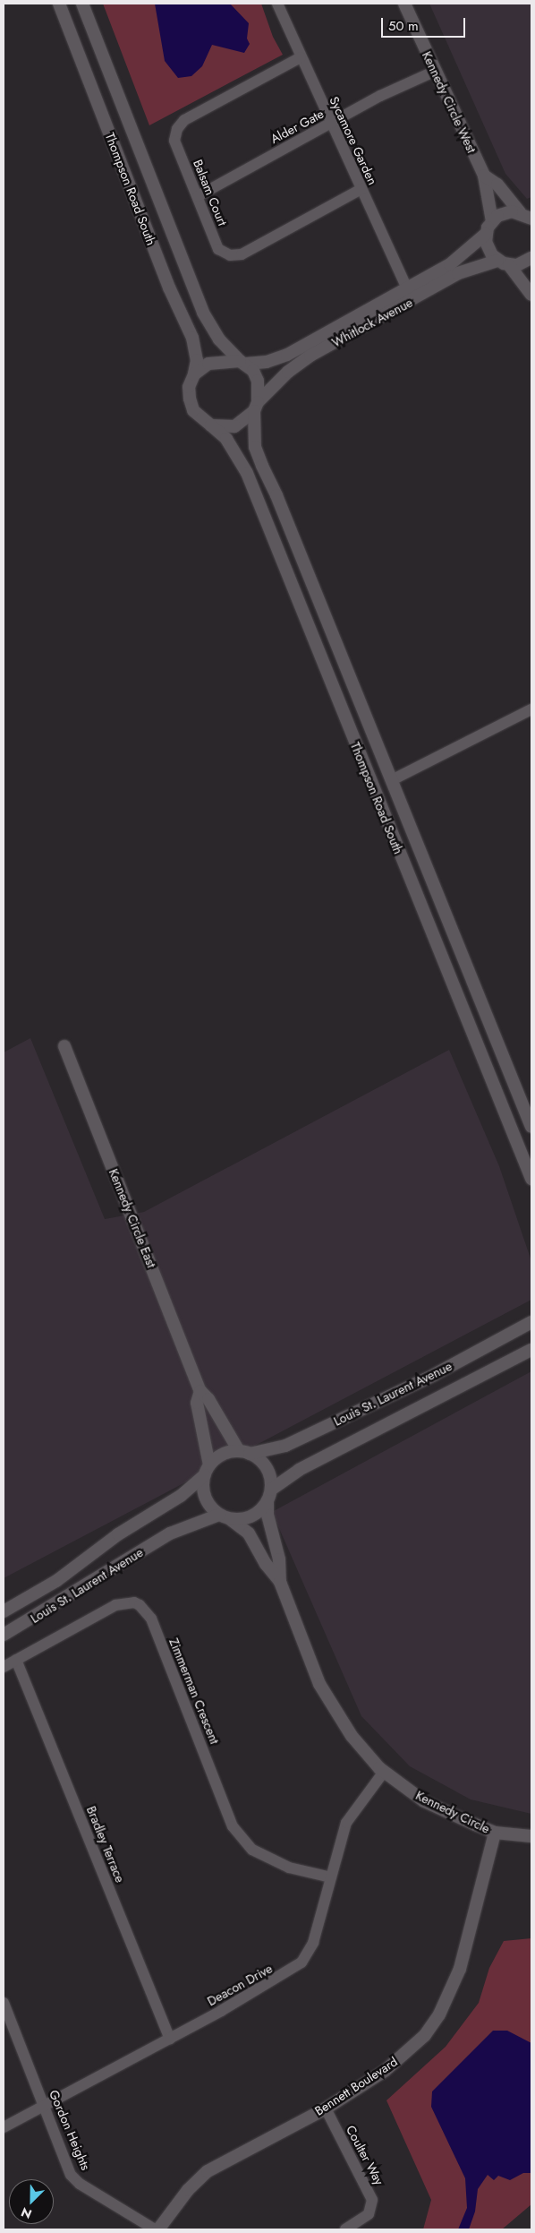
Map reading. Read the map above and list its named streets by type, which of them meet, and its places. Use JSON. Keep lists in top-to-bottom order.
{
  "streets": {
    "main road": [
      "Kennedy Circle West",
      "Thompson Road South",
      "Whitlock Avenue",
      "Kennedy Circle East",
      "Louis St. Laurent Avenue",
      "Kennedy Circle",
      "Bennett Boulevard"
    ],
    "street": [
      "Alder Gate",
      "Sycamore Garden",
      "Balsam Court",
      "Zimmerman Crescent",
      "Bradley Terrace",
      "Deacon Drive",
      "Gordon Heights",
      "Coulter Way"
    ]
  },
  "crossings": [
    ["Kennedy Circle West", "Alder Gate"],
    ["Alder Gate", "Sycamore Garden"],
    ["Alder Gate", "Balsam Court"],
    ["Sycamore Garden", "Balsam Court"],
    ["Sycamore Garden", "Whitlock Avenue"],
    ["Thompson Road South", "Whitlock Avenue"],
    ["Kennedy Circle East", "Louis St. Laurent Avenue"],
    ["Kennedy Circle East", "Kennedy Circle"],
    ["Louis St. Laurent Avenue", "Kennedy Circle"],
    ["Zimmerman Crescent", "Bradley Terrace"],
    ["Zimmerman Crescent", "Deacon Drive"],
    ["Kennedy Circle", "Deacon Drive"],
    ["Kennedy Circle", "Bennett Boulevard"],
    ["Bradley Terrace", "Deacon Drive"],
    ["Deacon Drive", "Gordon Heights"],
    ["Bennett Boulevard", "Coulter Way"]
  ],
  "scale_bar": "50 m",
  "north": "bottom left"
}
